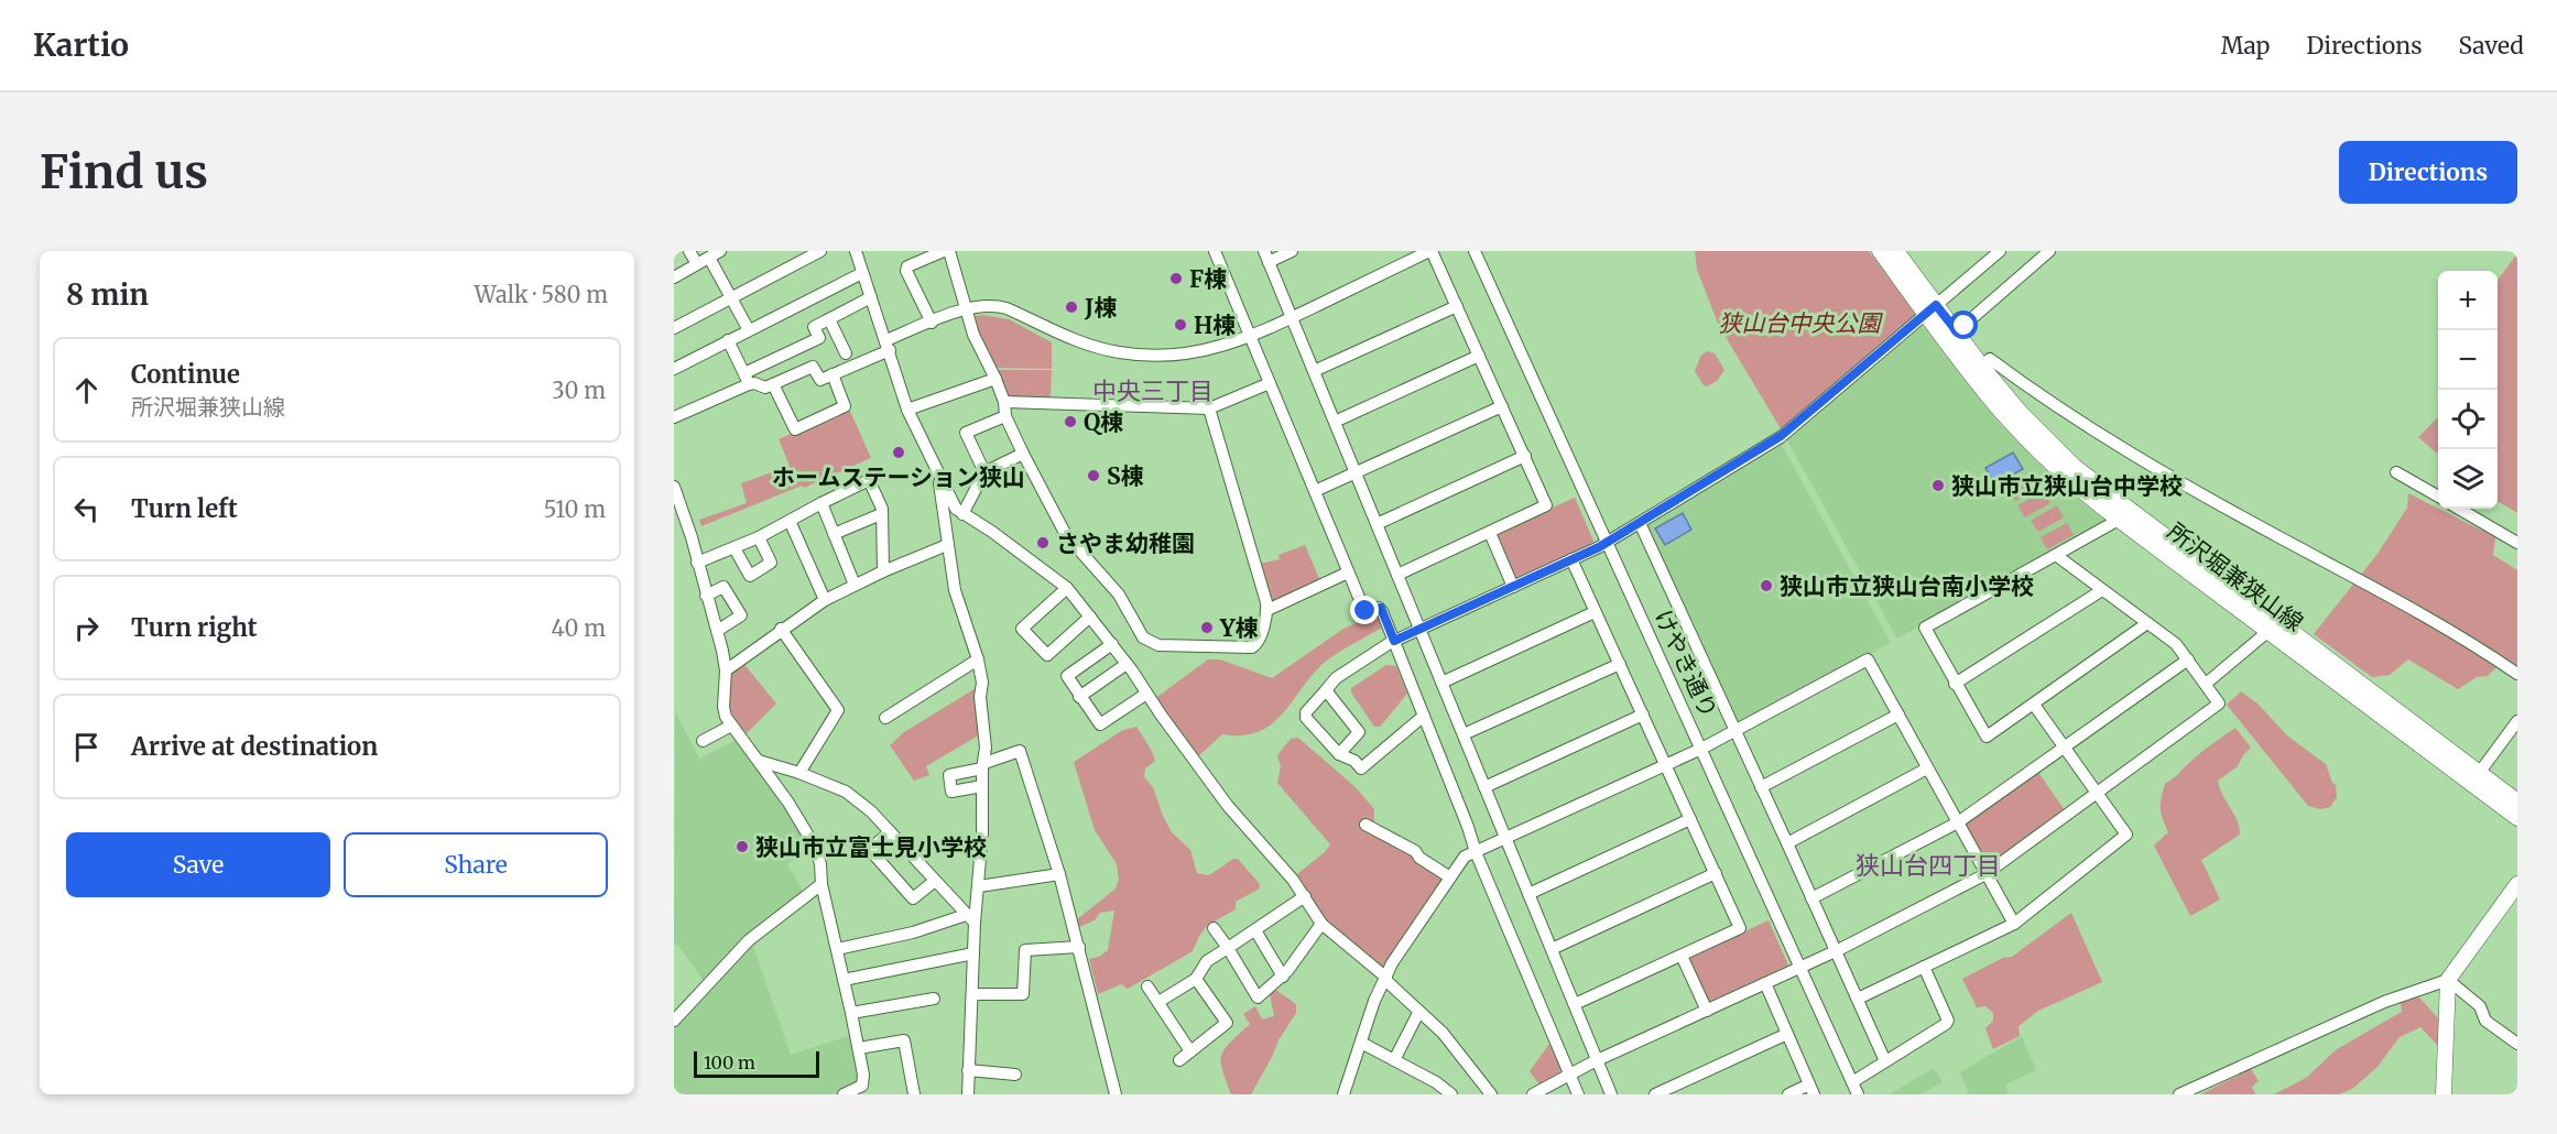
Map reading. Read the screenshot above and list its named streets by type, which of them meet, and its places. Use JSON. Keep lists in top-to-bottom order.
{
  "streets": {
    "main road": ["所沢堀兼狭山線"],
    "street": ["けやき通り"]
  },
  "districts": ["中央三丁目", "狭山台四丁目"],
  "parks": ["狭山台中央公園"],
  "places": [
    "F棟",
    "J棟",
    "H棟",
    "Q棟",
    "ホームステーション狭山",
    "S棟",
    "狭山市立狭山台中学校",
    "さやま幼稚園",
    "狭山市立狭山台南小学校",
    "Y棟",
    "狭山市立富士見小学校"
  ],
  "scale_bar": "100 m",
  "page": {
    "header": "Kartio",
    "nav": ["Map", "Directions", "Saved"],
    "buttons": [
      "Directions",
      ["Save", "Share"]
    ],
    "title": "Find us",
    "heading": ["8 min", "Walk · 580 m"],
    "map_buttons": ["+", "−"],
    "list": [
      ["Continue", "所沢堀兼狭山線", "30 m"],
      ["Turn left", "510 m"],
      ["Turn right", "40 m"],
      "Arrive at destination"
    ],
    "scale": "100 m"
  }
}
